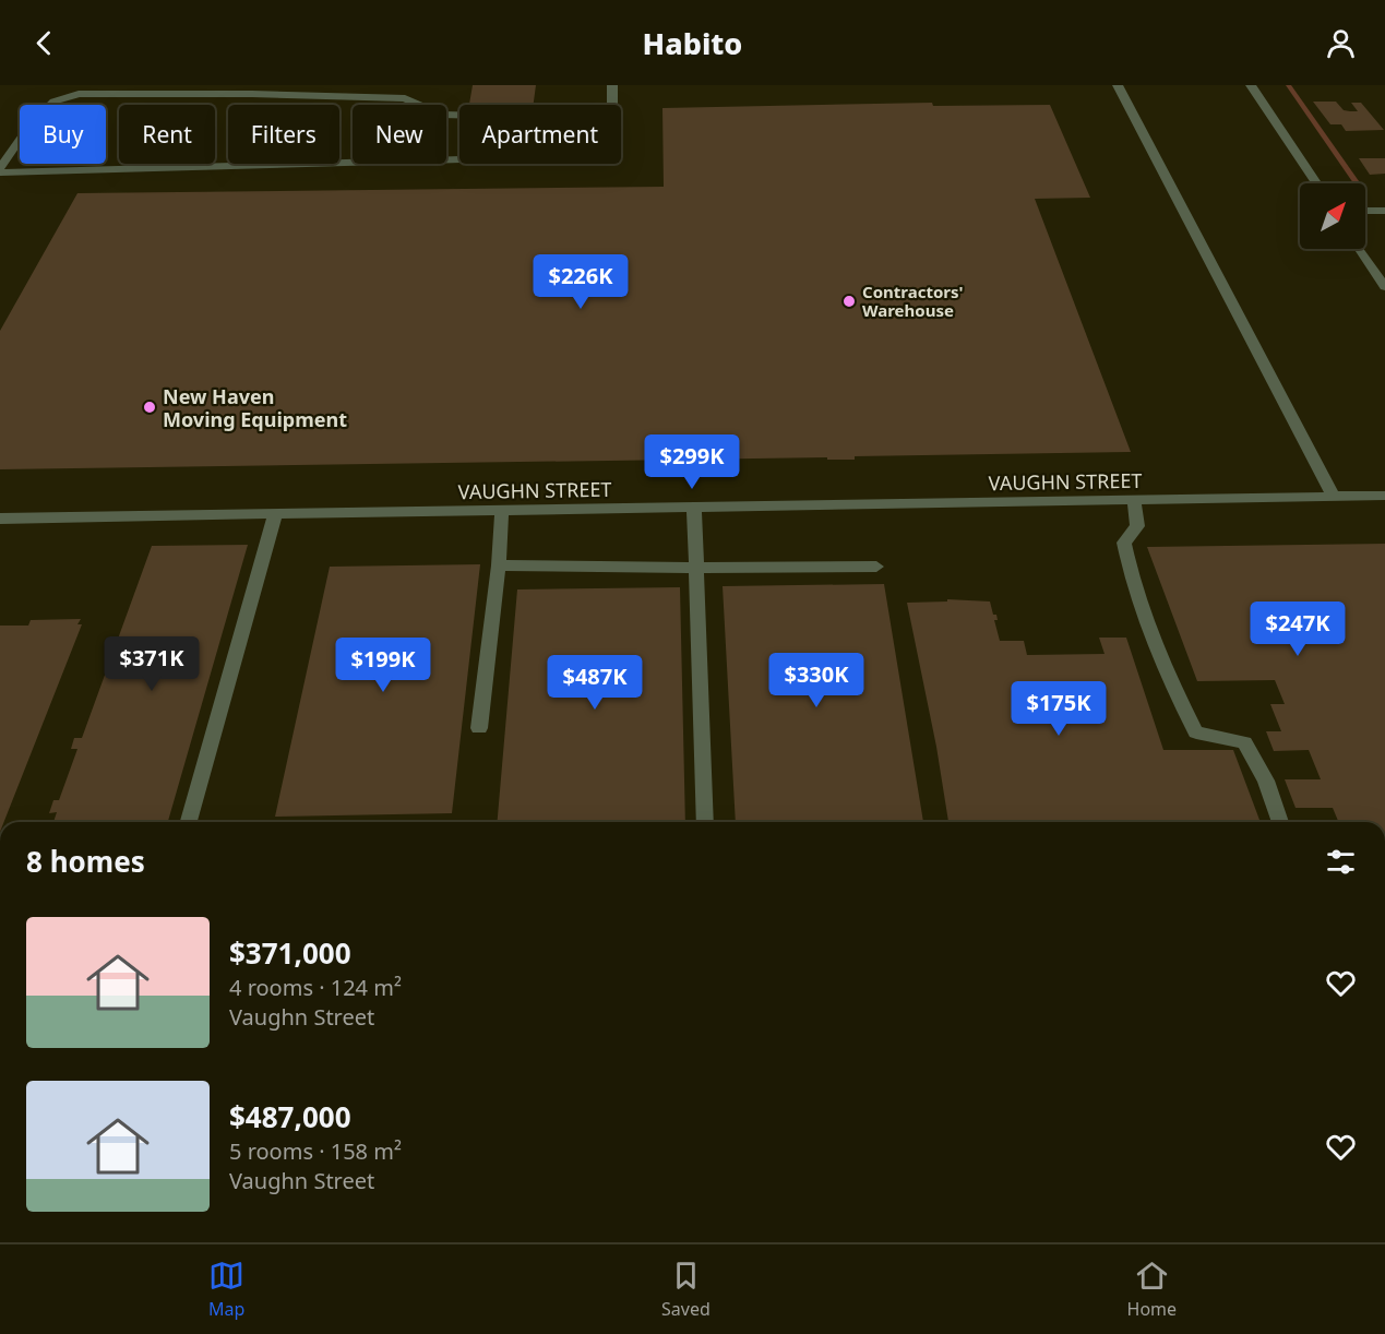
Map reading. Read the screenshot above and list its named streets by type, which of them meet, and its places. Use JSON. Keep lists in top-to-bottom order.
{
  "streets": {
    "street": ["VAUGHN STREET"]
  },
  "places": ["Contractors' Warehouse", "New Haven Moving Equipment"],
  "north": "top right",
  "page": {
    "header": "Habito",
    "chip": [
      "Buy",
      "Rent",
      "Filters",
      "New",
      "Apartment"
    ],
    "price": [
      "$226K",
      "$299K",
      "$247K",
      "$371K",
      "$199K",
      "$330K",
      "$487K",
      "$175K"
    ],
    "heading": "8 homes",
    "list": [
      {
        "name": "$371,000",
        "note": "4 rooms · 124 m² · Vaughn Street"
      },
      {
        "name": "$487,000",
        "note": "5 rooms · 158 m² · Vaughn Street"
      }
    ],
    "tabs": ["Map", "Saved", "Home"]
  }
}
